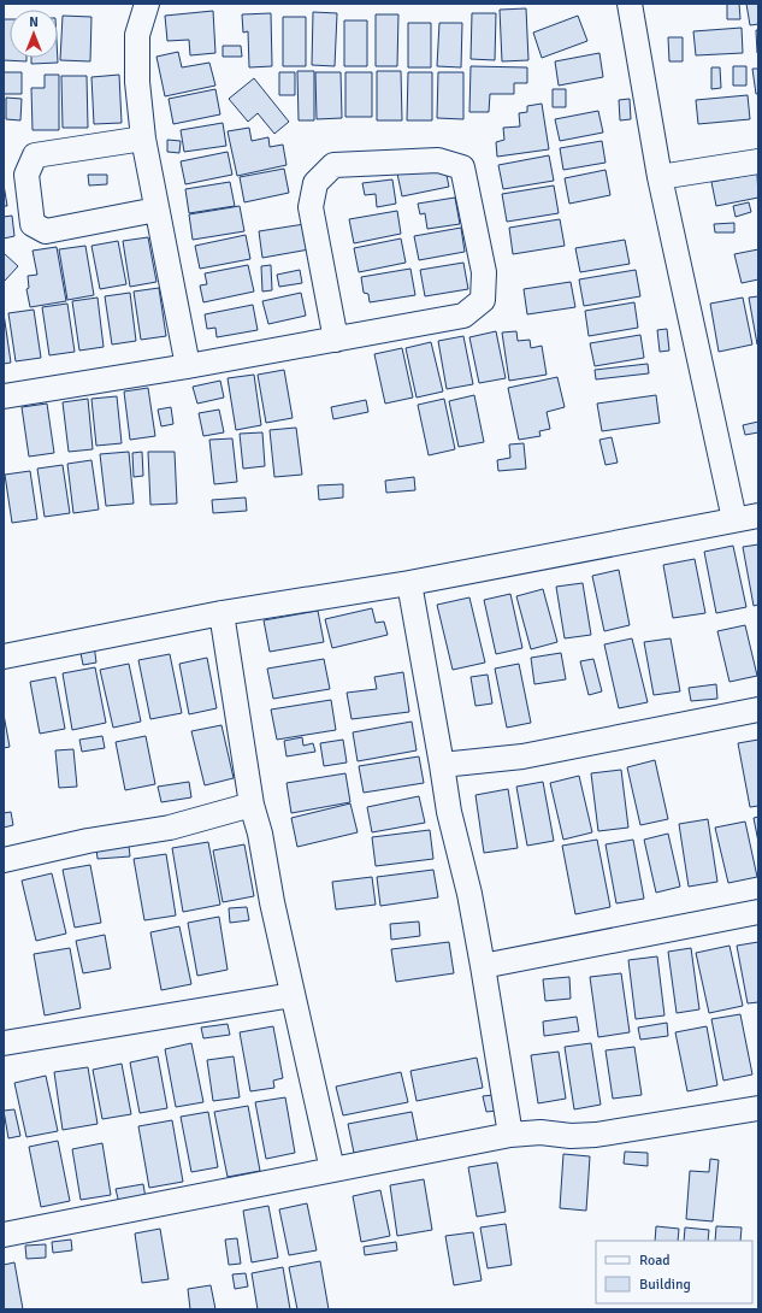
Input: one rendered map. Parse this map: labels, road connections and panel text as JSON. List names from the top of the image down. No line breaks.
{"legend":["Road","Building"],"north":"top"}
